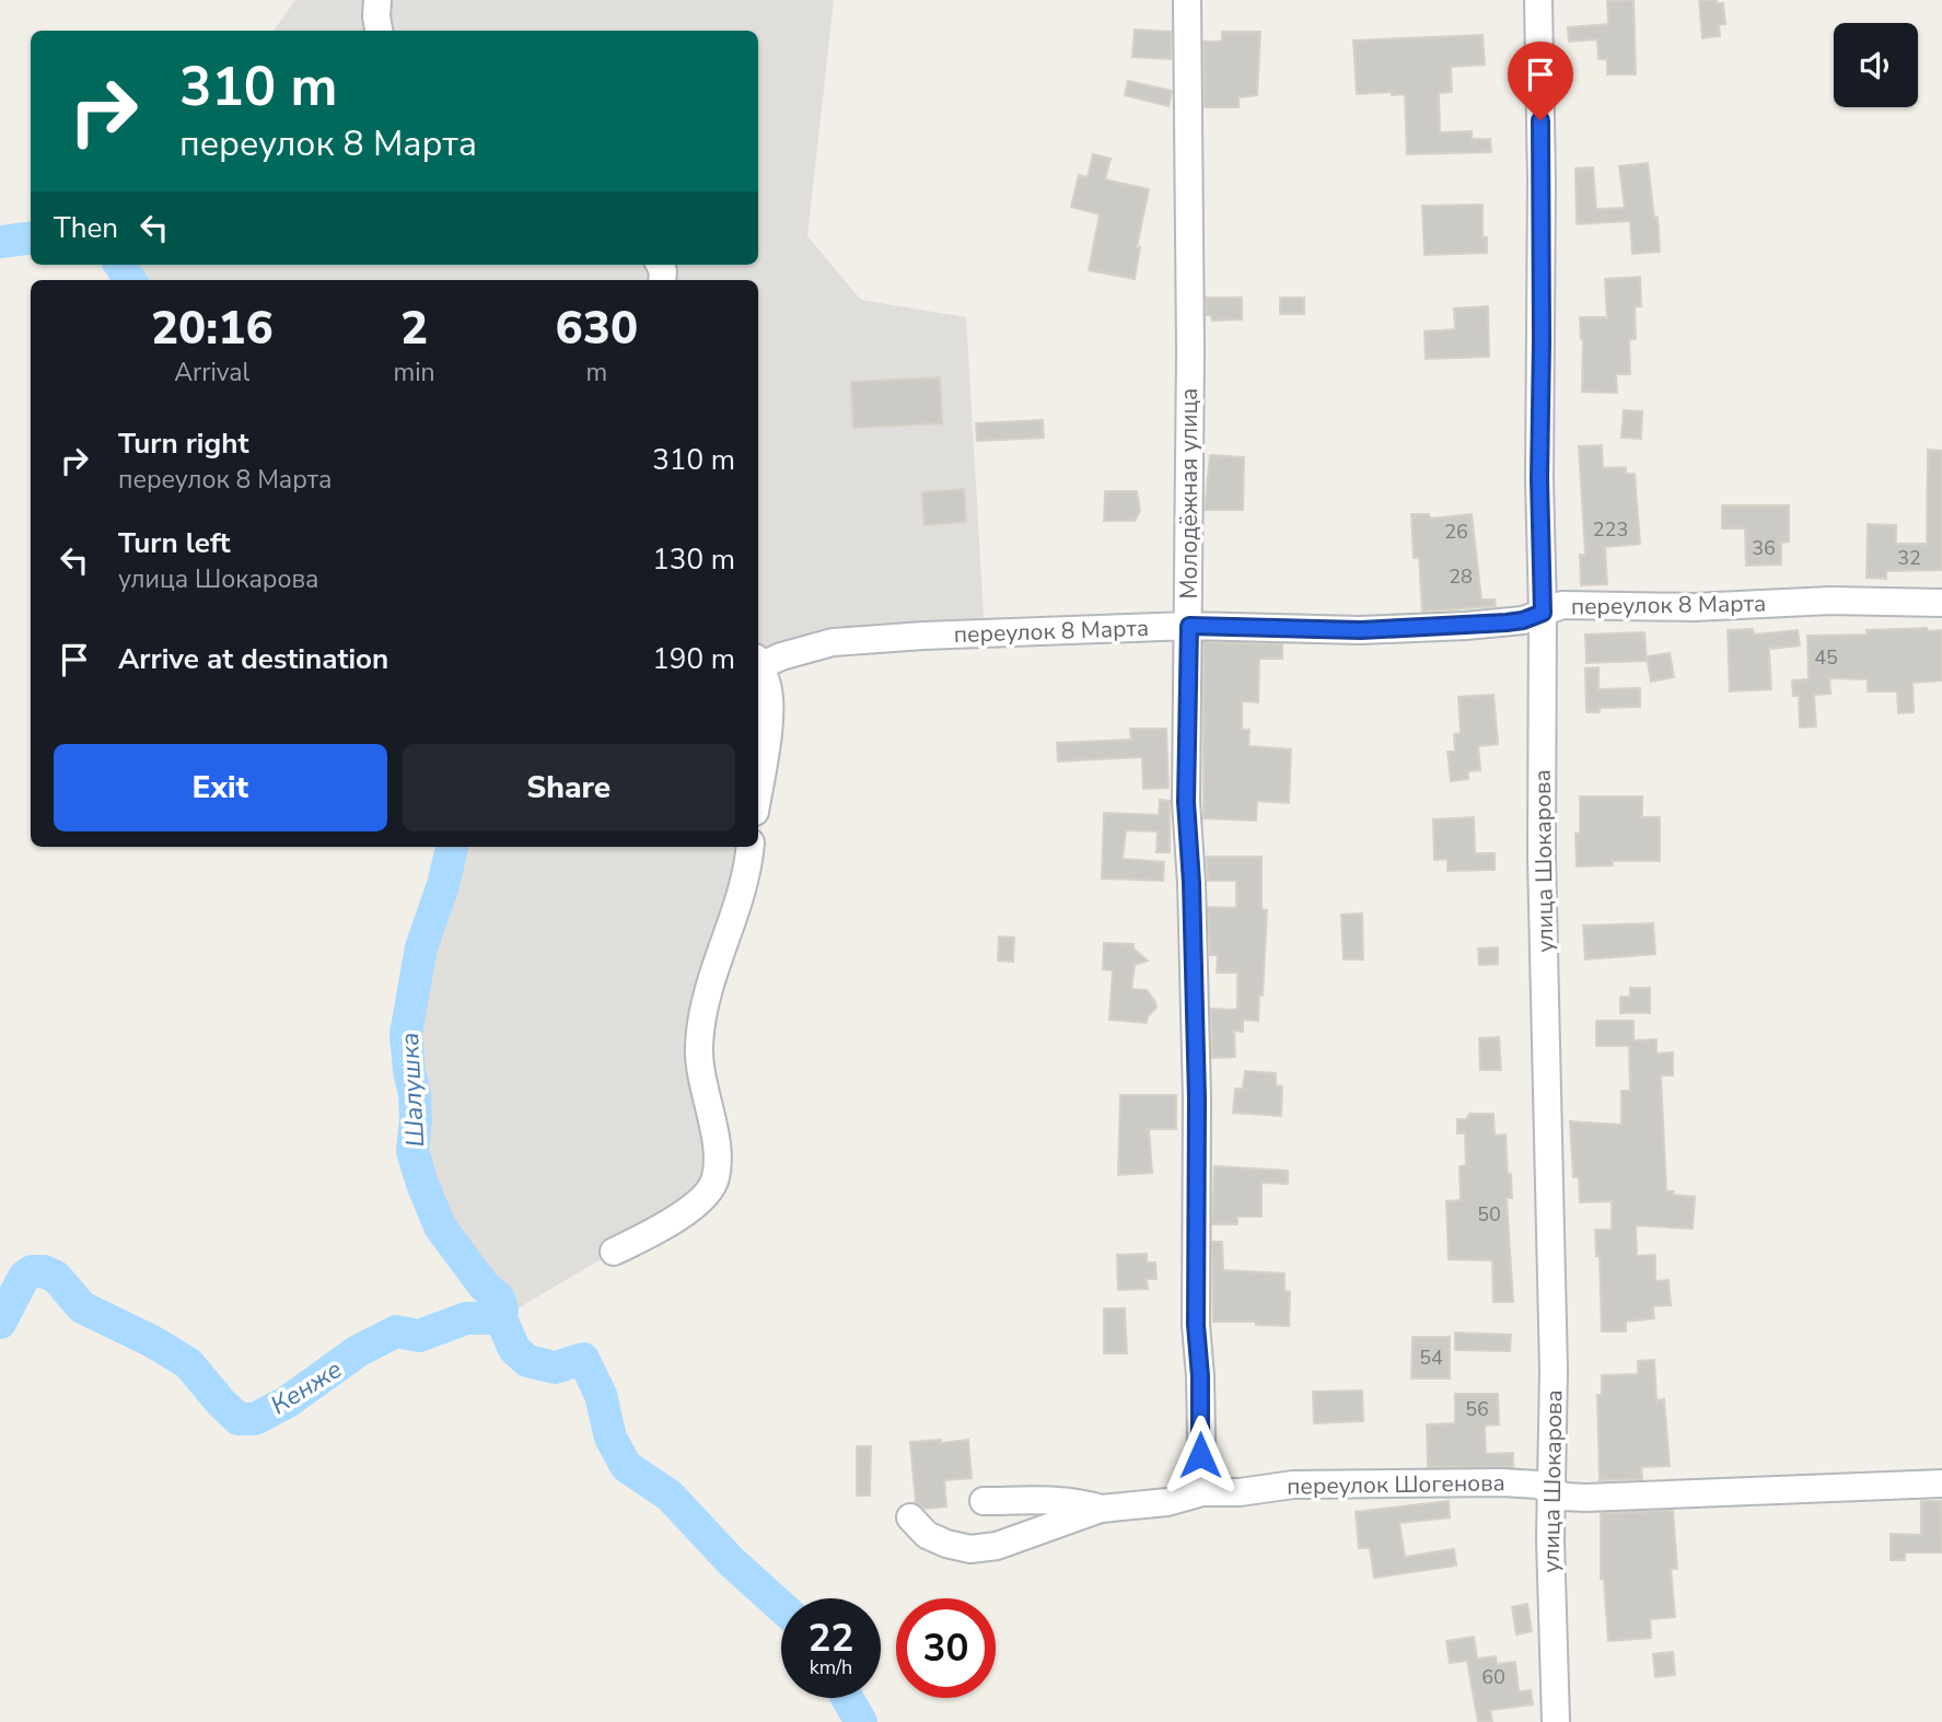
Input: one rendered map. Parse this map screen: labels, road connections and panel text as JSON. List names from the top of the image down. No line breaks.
{"streets":{"street":["Молодёжная улица","переулок 8 Марта","улица Шокарова","переулок Шогенова"]},"crossings":[["Молодёжная улица","переулок 8 Марта"],["Молодёжная улица","переулок Шогенова"],["переулок 8 Марта","улица Шокарова"],["улица Шокарова","переулок Шогенова"]],"water":["Шалушка","Кенже"],"house_numbers":["223","26","36","32","28","45","50","54","56","60"],"page":{"turn":["310 m","переулок 8 Марта"],"then":"Then","eta":["20:16","Arrival","2","min","630","m"],"list":[{"name":"Turn right","note":"переулок 8 Марта","value":"310 m"},{"name":"Turn left","note":"улица Шокарова","value":"130 m"},{"name":"Arrive at destination","value":"190 m"}],"buttons":["Exit","Share"],"speed":"22 km/h","limit":"30"}}
